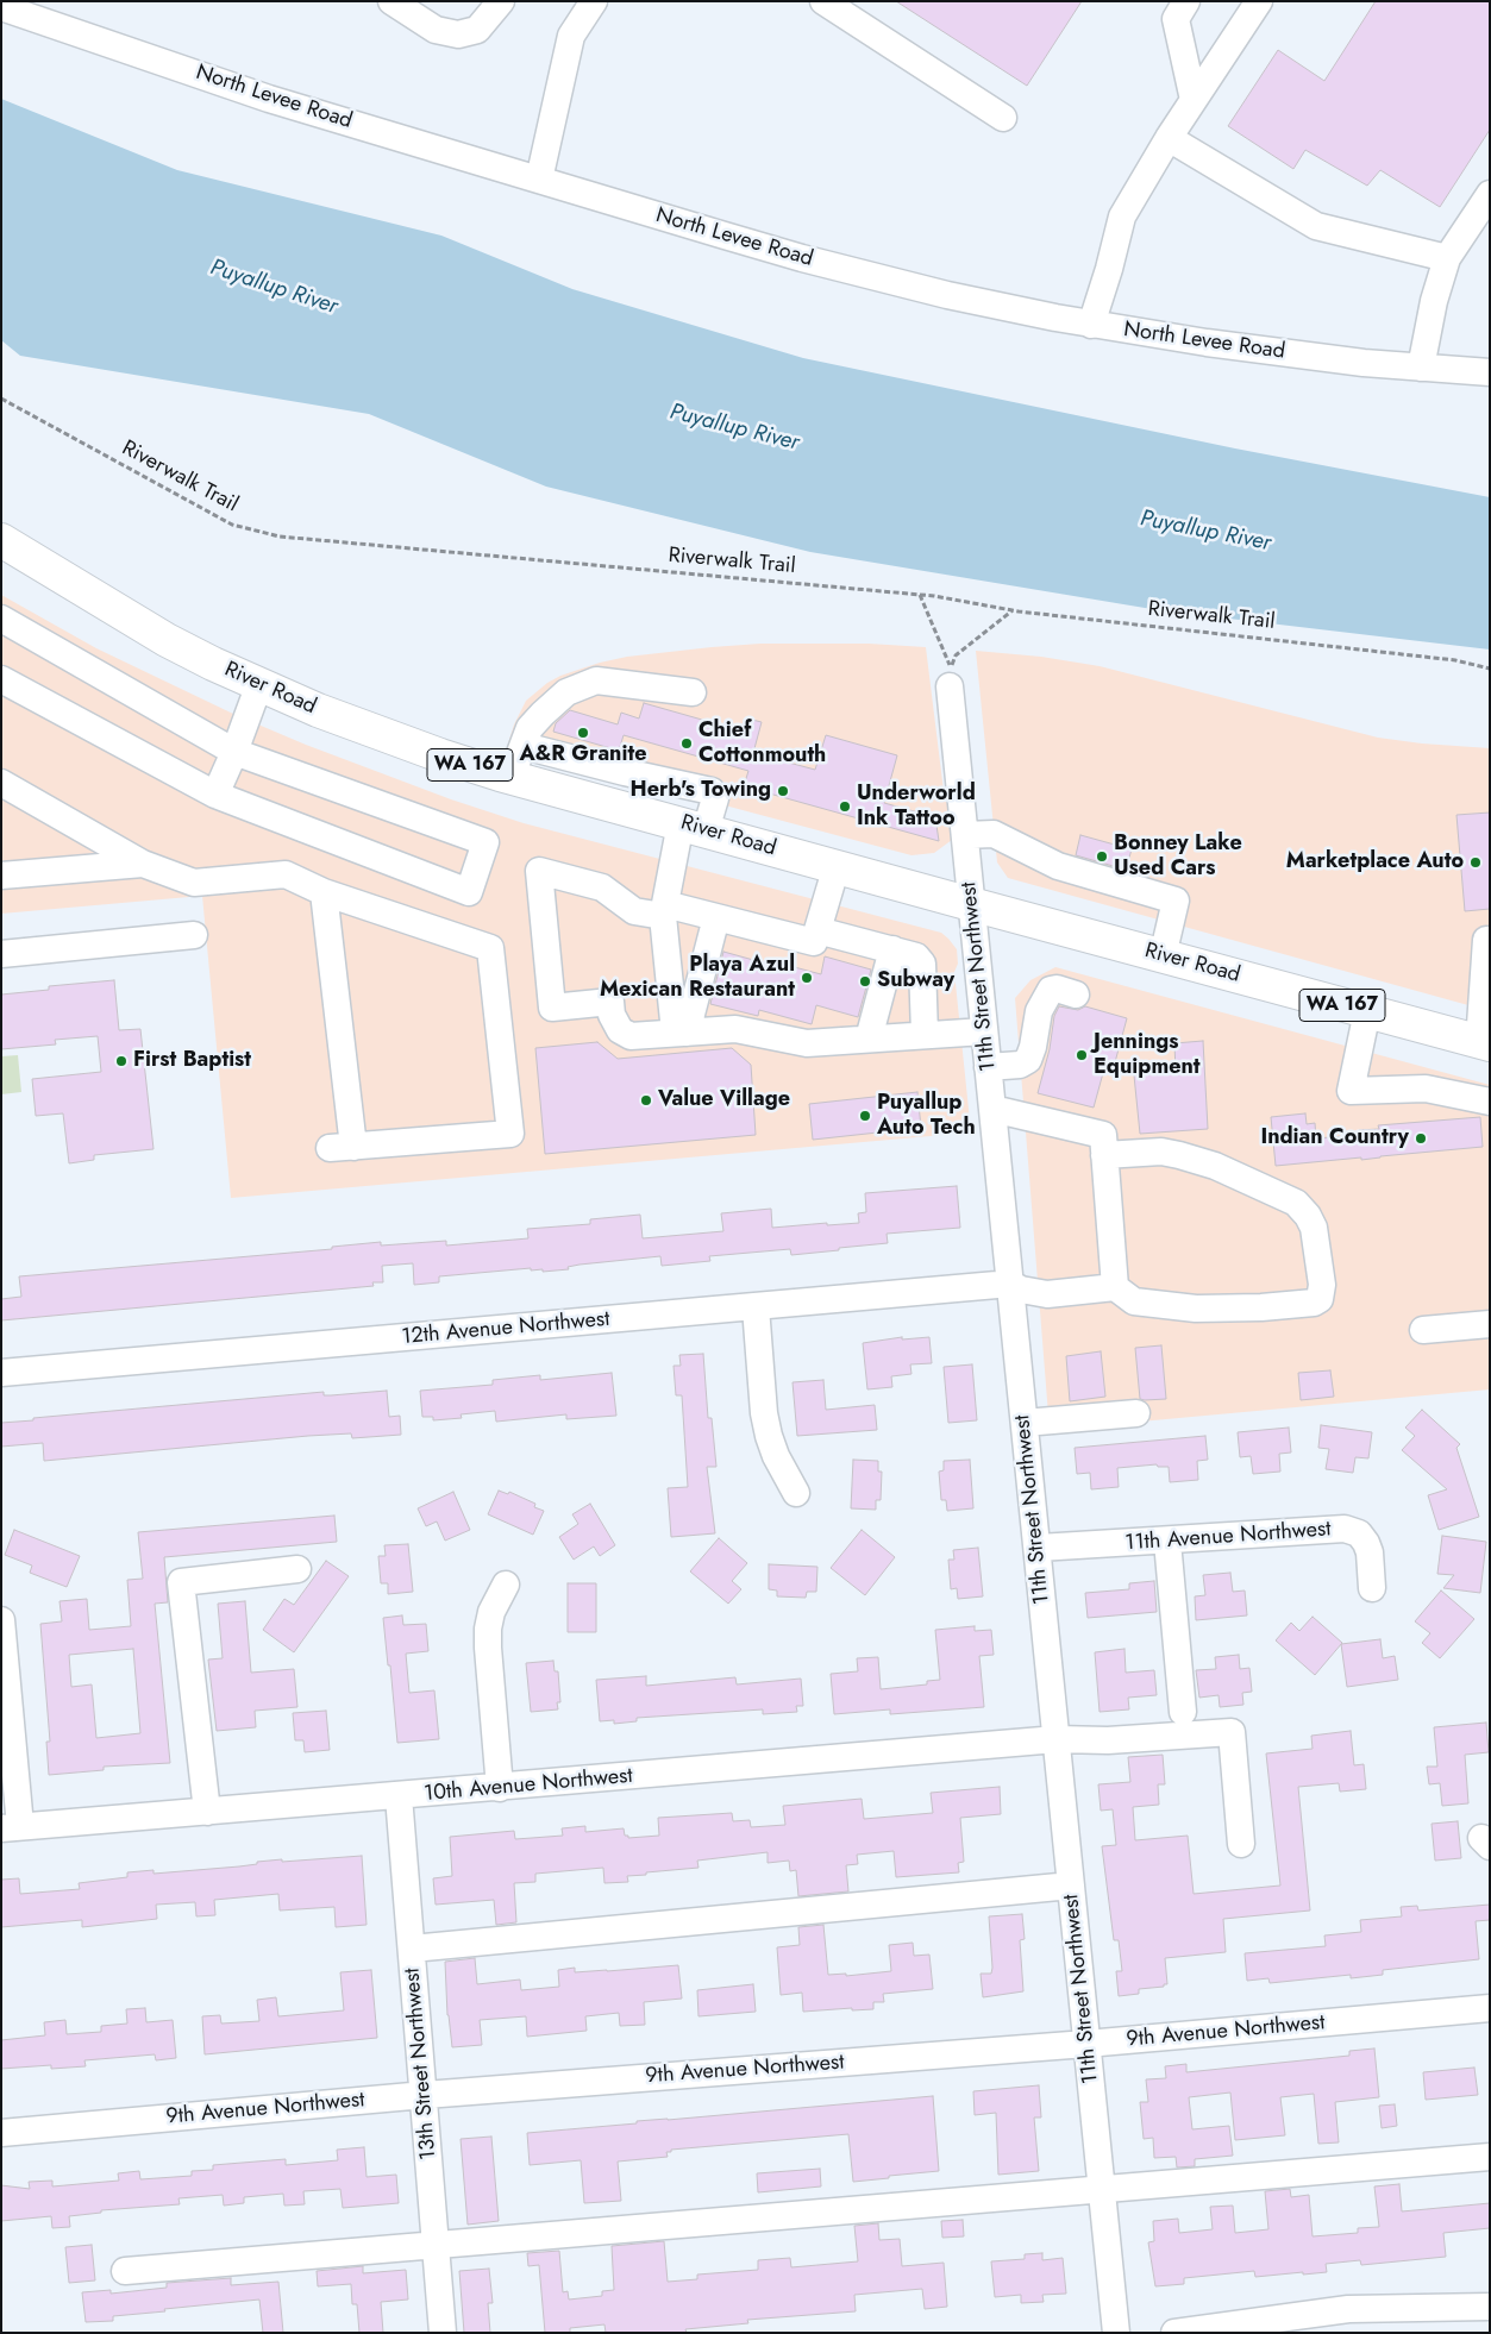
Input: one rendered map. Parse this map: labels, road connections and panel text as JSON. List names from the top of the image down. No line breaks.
{"streets":{"main road":["River Road","WA 167"],"street":["North Levee Road","11th Street Northwest","12th Avenue Northwest","11th Avenue Northwest","10th Avenue Northwest","9th Avenue Northwest","13th Street Northwest"],"path":["Riverwalk Trail"]},"crossings":[["River Road","11th Street Northwest"],["11th Street Northwest","12th Avenue Northwest"],["11th Street Northwest","11th Avenue Northwest"],["11th Street Northwest","10th Avenue Northwest"],["11th Street Northwest","9th Avenue Northwest"],["10th Avenue Northwest","13th Street Northwest"],["9th Avenue Northwest","13th Street Northwest"]],"water":["Puyallup River"],"places":["A&R Granite","Chief Cottonmouth","Herb's Towing","Underworld Ink Tattoo","Bonney Lake Used Cars","Marketplace Auto","Playa Azul Mexican Restaurant","Subway","Jennings Equipment","First Baptist","Value Village","Puyallup Auto Tech","Indian Country"]}
